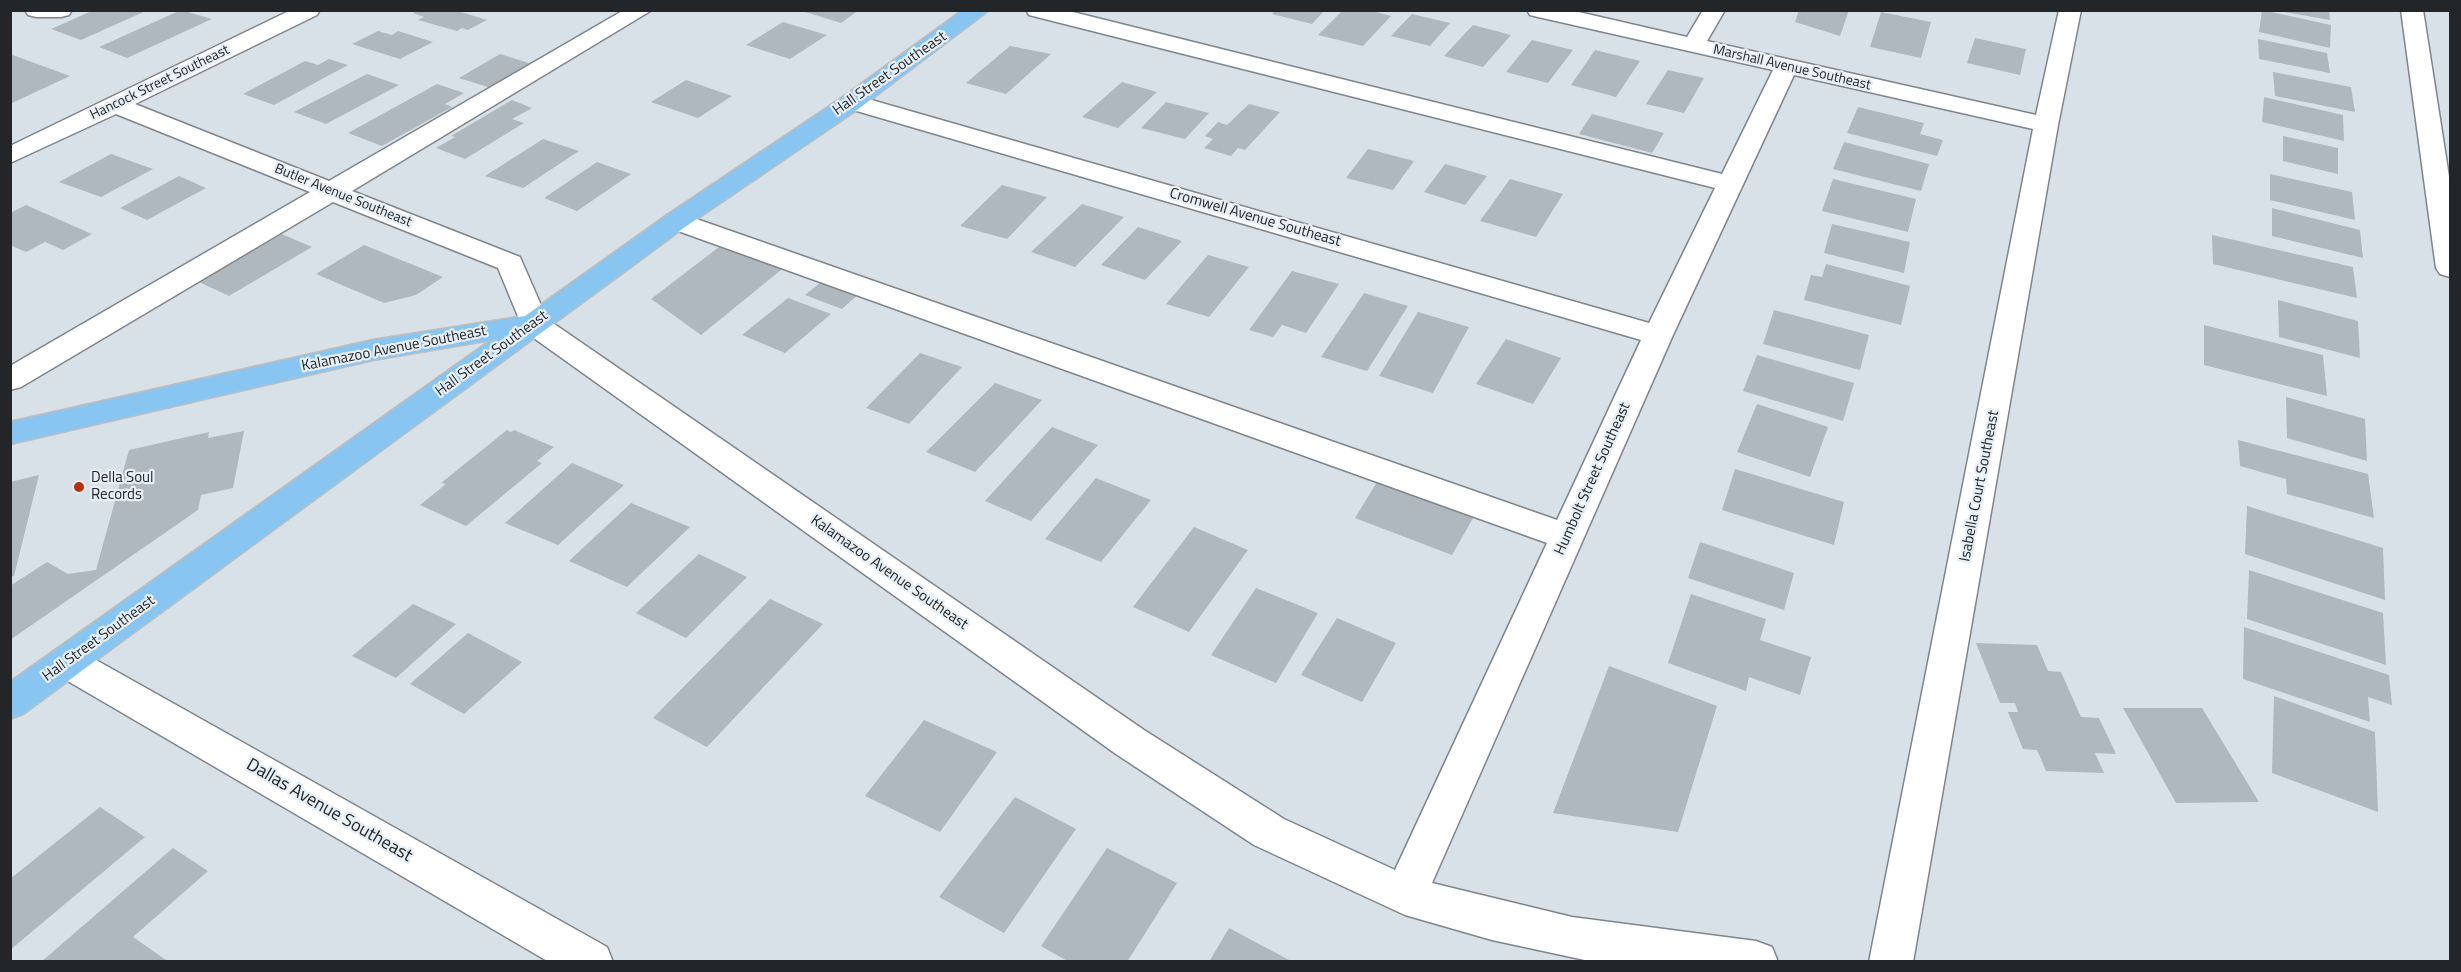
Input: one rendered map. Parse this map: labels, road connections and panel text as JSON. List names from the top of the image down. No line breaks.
{"streets":{"main road":["Hall Street Southeast","Kalamazoo Avenue Southeast"],"street":["Marshall Avenue Southeast","Hancock Street Southeast","Butler Avenue Southeast","Cromwell Avenue Southeast","Humbolt Street Southeast","Isabella Court Southeast","Dallas Avenue Southeast"]},"crossings":[["Marshall Avenue Southeast","Humbolt Street Southeast"],["Marshall Avenue Southeast","Isabella Court Southeast"],["Hall Street Southeast","Butler Avenue Southeast"],["Hall Street Southeast","Cromwell Avenue Southeast"],["Hall Street Southeast","Kalamazoo Avenue Southeast"],["Hall Street Southeast","Dallas Avenue Southeast"],["Hancock Street Southeast","Butler Avenue Southeast"],["Butler Avenue Southeast","Kalamazoo Avenue Southeast"],["Cromwell Avenue Southeast","Humbolt Street Southeast"],["Kalamazoo Avenue Southeast","Humbolt Street Southeast"]],"places":["Della Soul Records"]}
